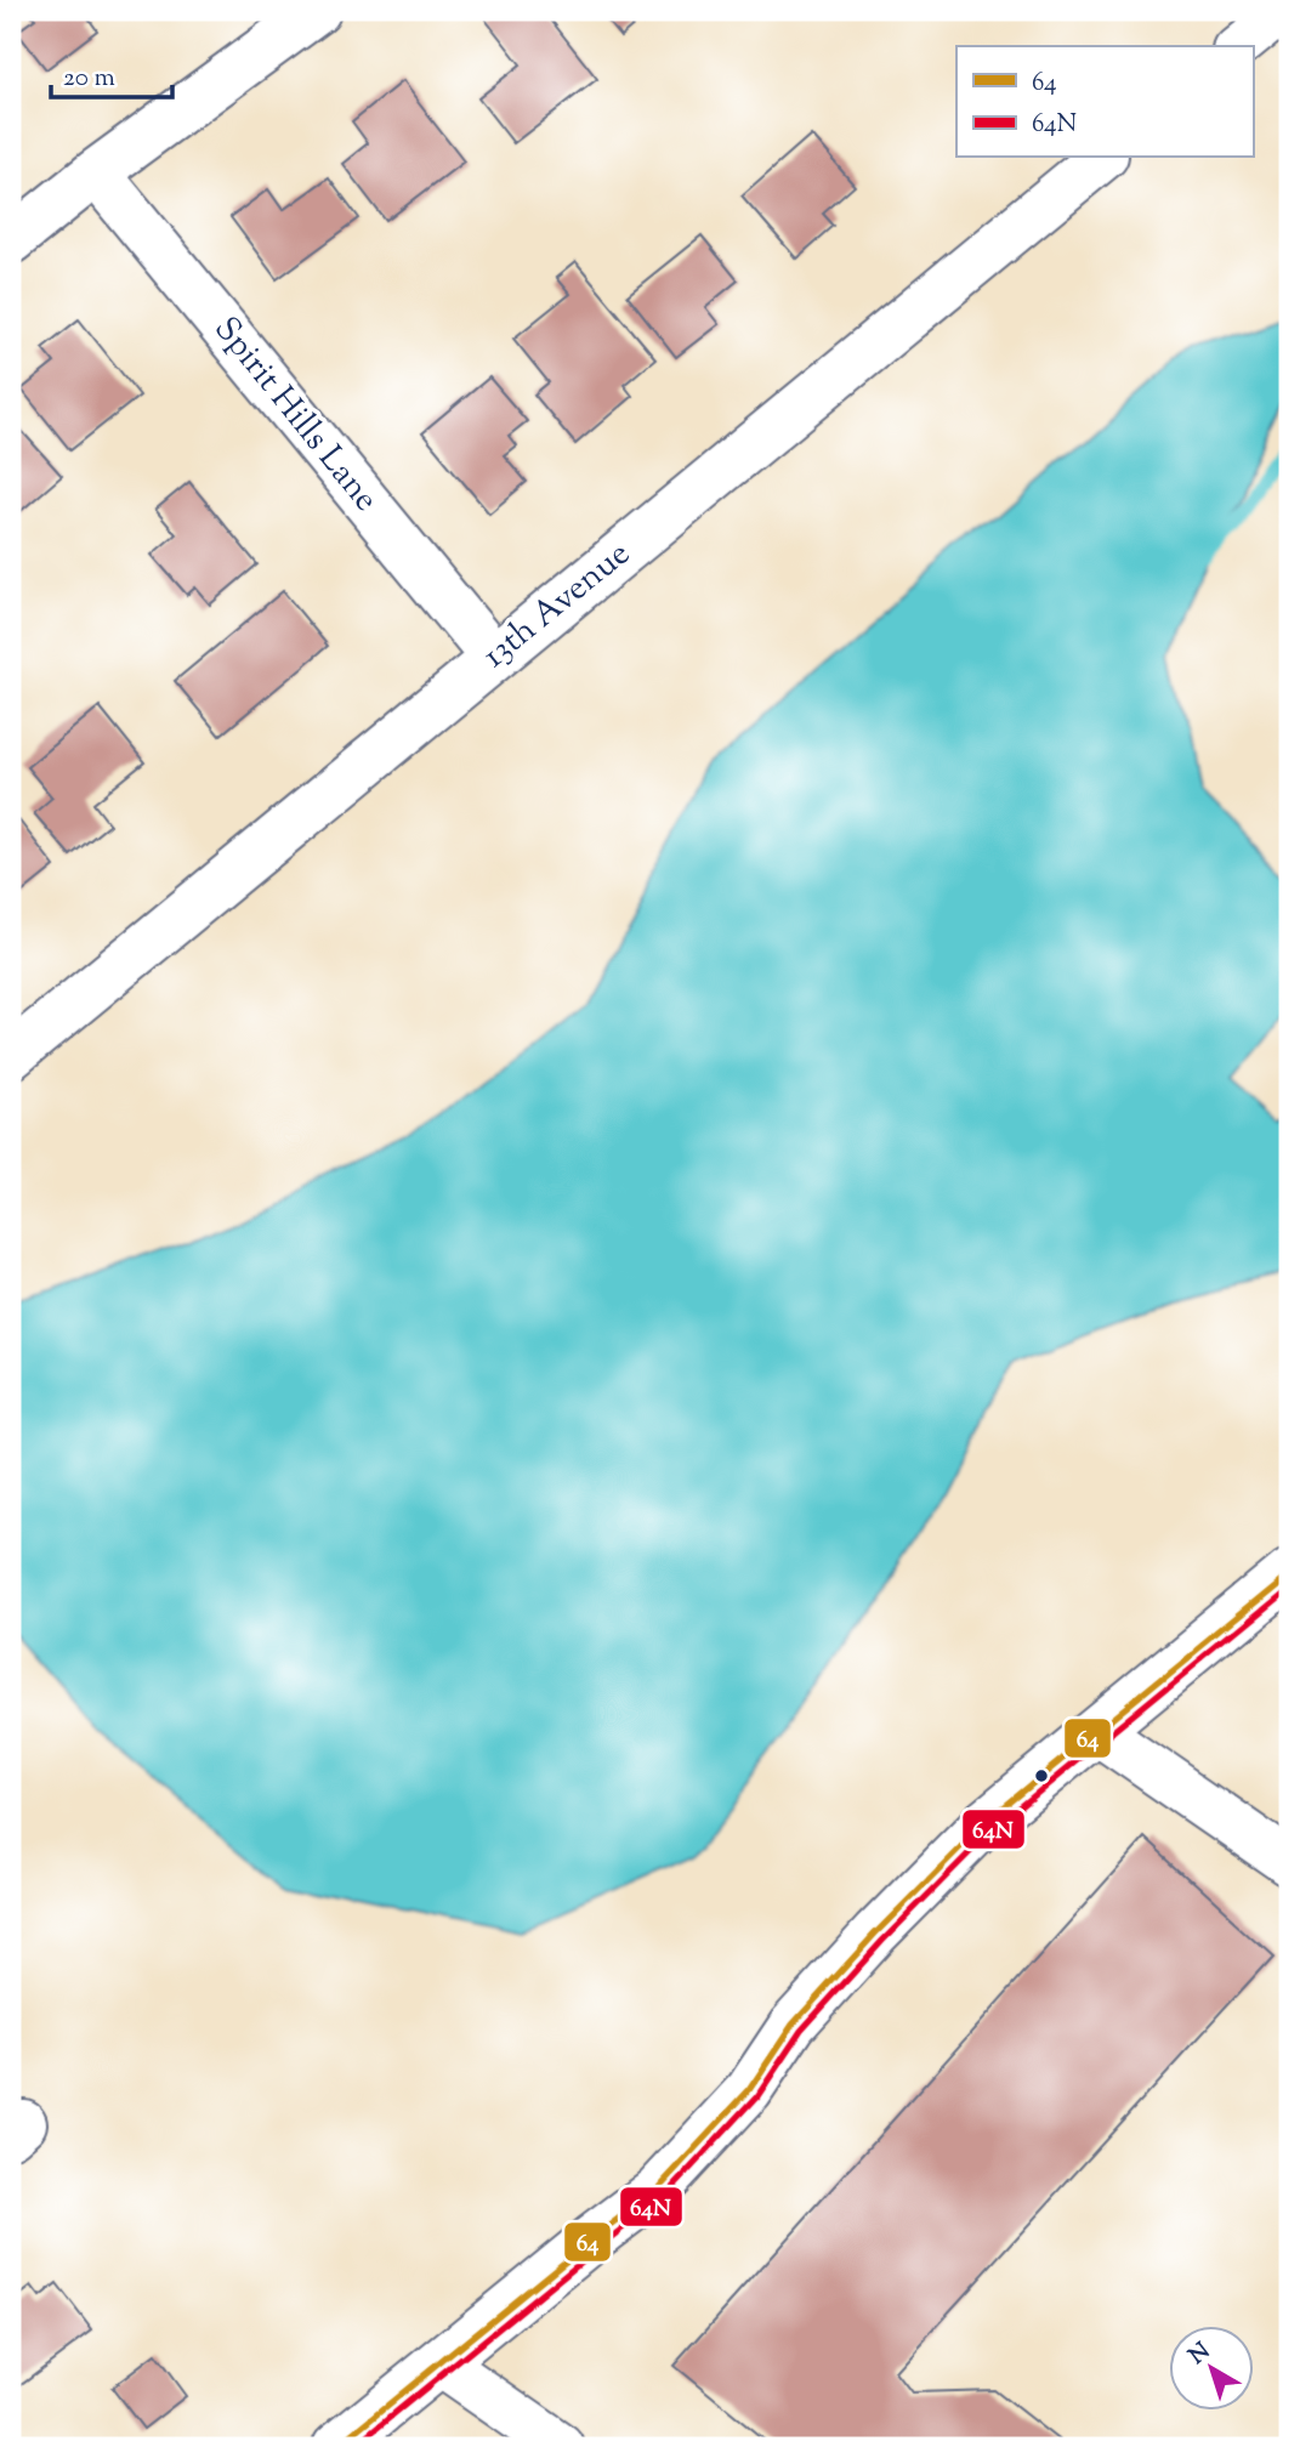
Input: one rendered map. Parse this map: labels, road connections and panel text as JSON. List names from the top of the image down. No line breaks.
{"streets":{"street":["Spirit Hills Lane","13th Avenue"]},"crossings":[["Spirit Hills Lane","13th Avenue"]],"lines":["transit line 64","transit line 64N"],"legend":["64","64N"],"scale_bar":"20 m","north":"top left"}
